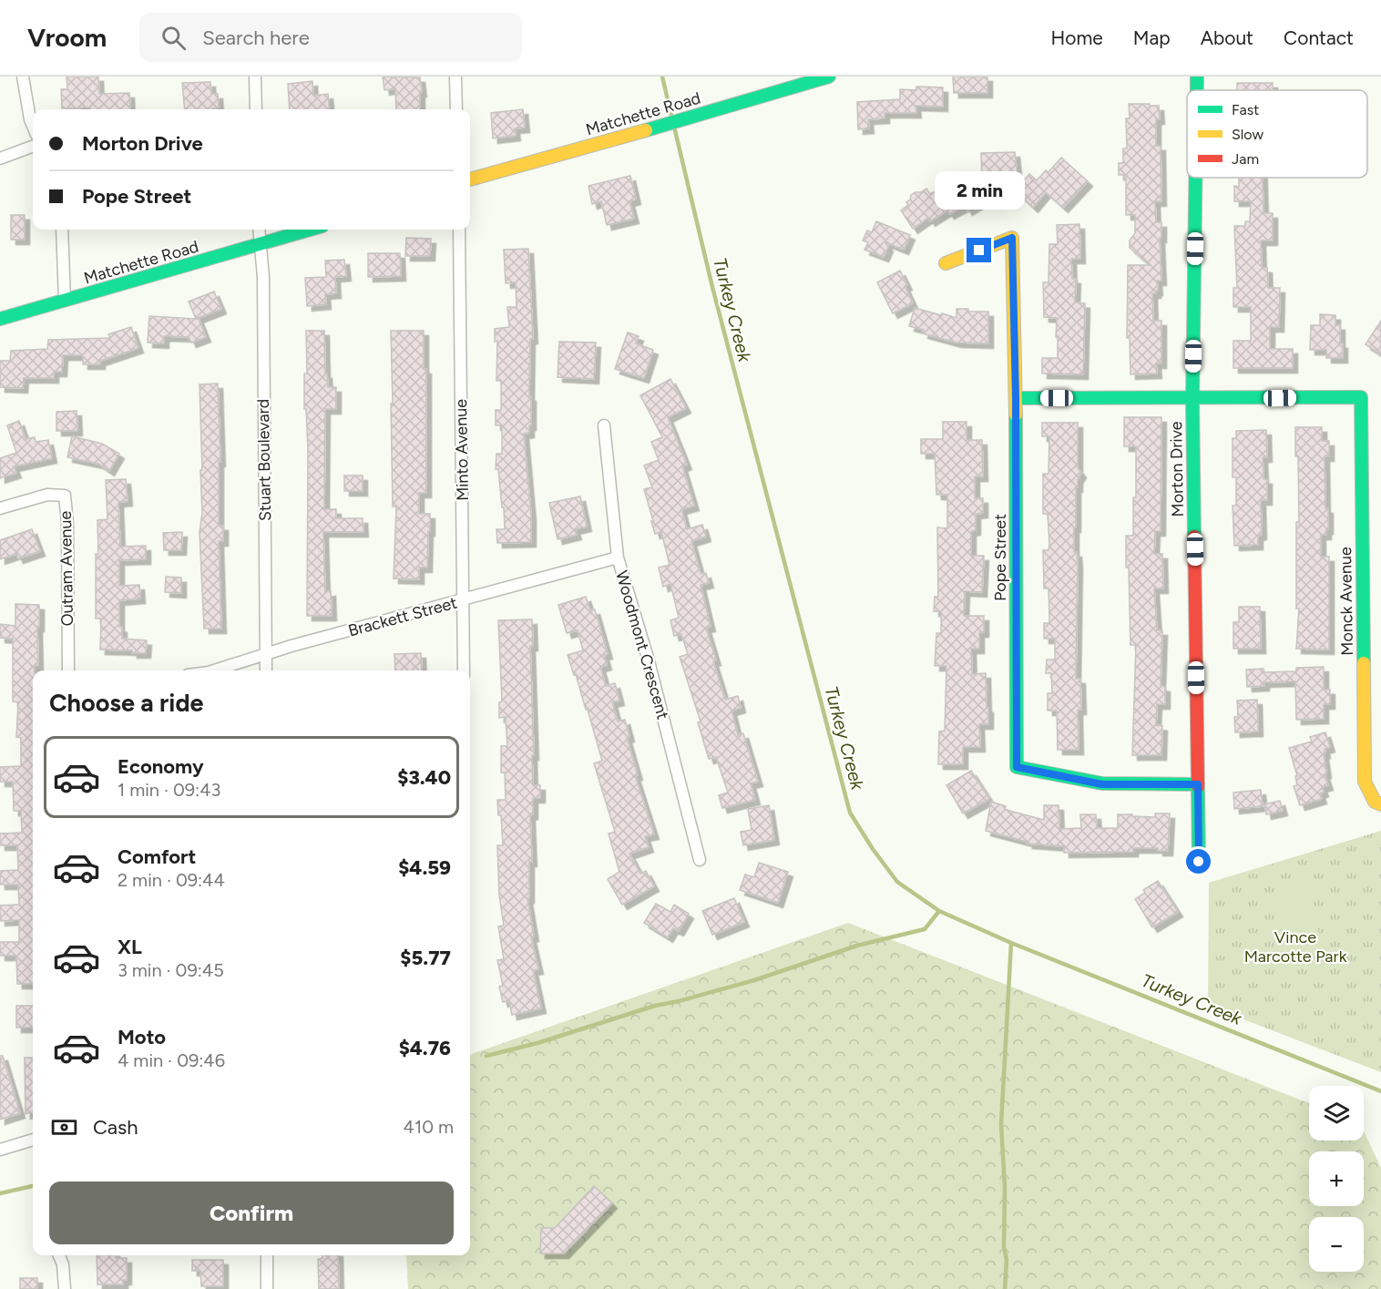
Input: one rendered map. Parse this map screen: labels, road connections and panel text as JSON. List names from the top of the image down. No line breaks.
{"streets":{"street":["Matchette Road","Minto Avenue","Stuart Boulevard","Morton Drive","Pope Street","Outram Avenue","Monck Avenue","Brackett Street","Woodmont Crescent"]},"crossings":[["Matchette Road","Stuart Boulevard"],["Minto Avenue","Brackett Street"],["Stuart Boulevard","Brackett Street"],["Morton Drive","Pope Street"],["Morton Drive","Monck Avenue"],["Brackett Street","Woodmont Crescent"]],"water":["Turkey Creek"],"parks":["Vince Marcotte Park"],"legend":["Fast","Slow","Jam"],"page":{"header":"Vroom","search":"Search here","nav":["Home","Map","About","Contact"],"banner":["Morton Drive","Pope Street"],"bubble":"2 min","heading":"Choose a ride","list":[{"name":"Economy","note":"1 min · 09:43","value":"$3.40"},{"name":"Comfort","note":"2 min · 09:44","value":"$4.59"},{"name":"XL","note":"3 min · 09:45","value":"$5.77"},{"name":"Moto","note":"4 min · 09:46","value":"$4.76"}],"map_buttons":["+","−"],"pay":["Cash","410 m"],"buttons":"Confirm"}}
